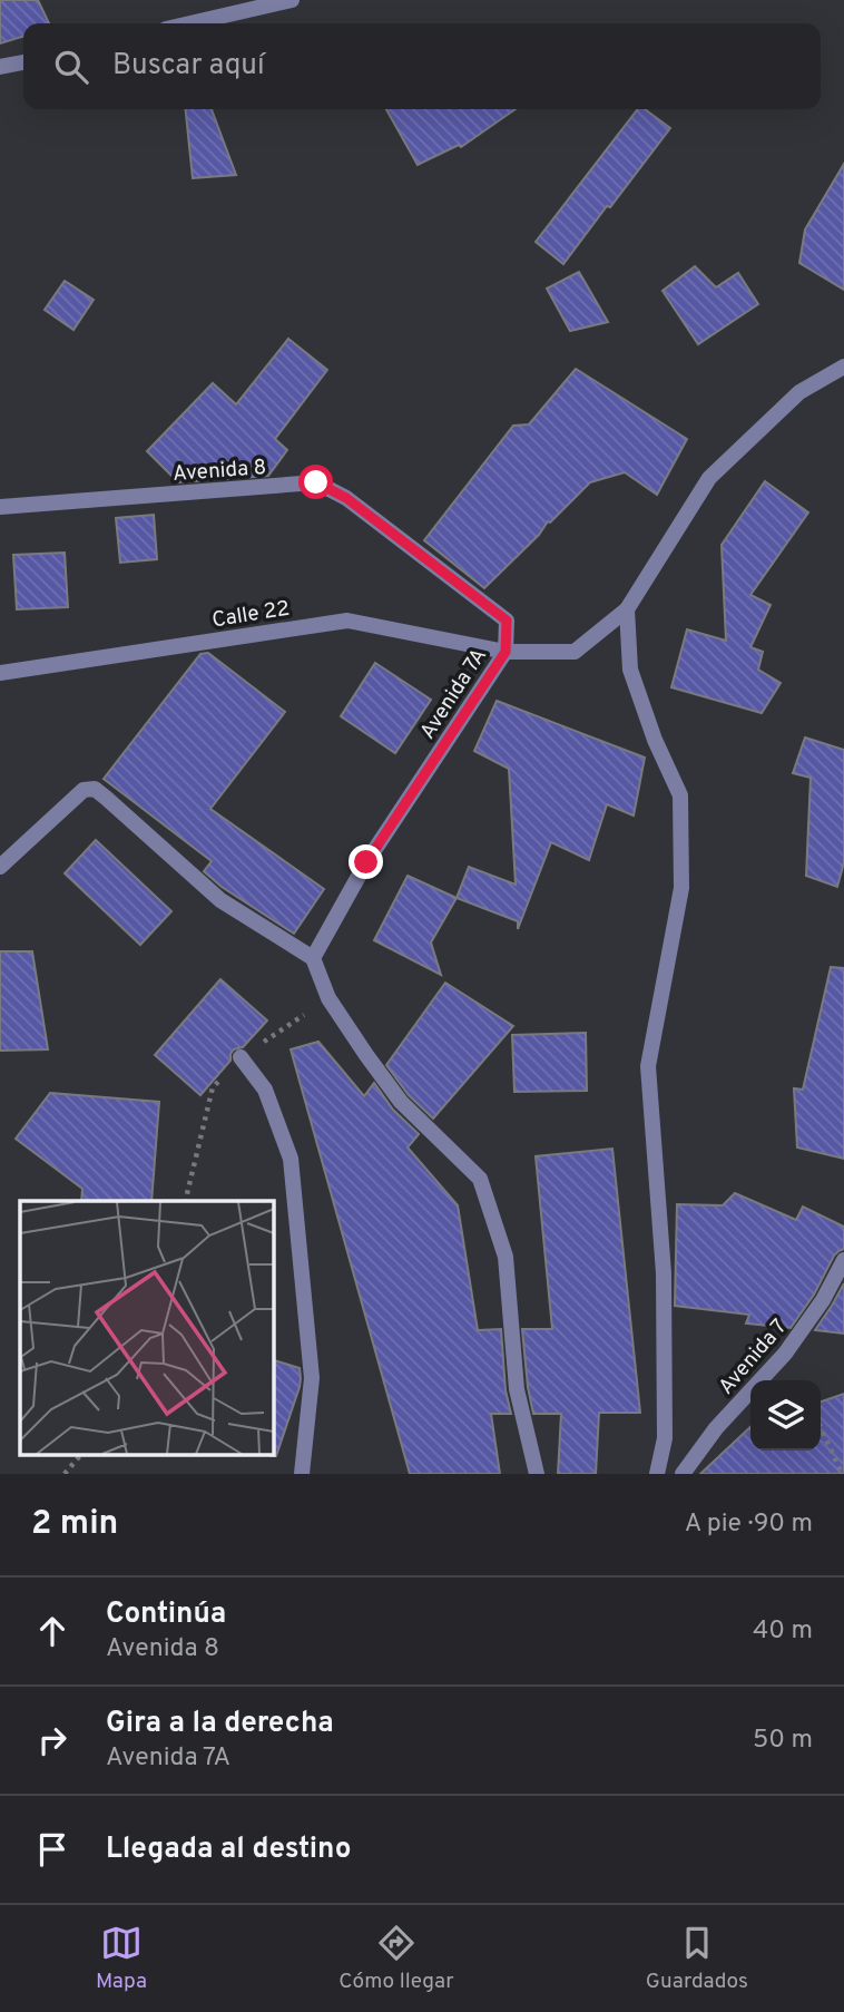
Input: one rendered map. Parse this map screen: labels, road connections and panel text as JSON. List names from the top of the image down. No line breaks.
{"streets":{"street":["Avenida 8","Calle 22","Avenida 7A","Avenida 7"]},"crossings":[["Avenida 8","Calle 22"],["Avenida 8","Avenida 7A"],["Calle 22","Avenida 7A"]],"page":{"search":"Buscar aquí","heading":["2 min","A pie · 90 m"],"list":[["Continúa","Avenida 8","40 m"],["Gira a la derecha","Avenida 7A","50 m"],"Llegada al destino"],"nav":["Mapa","Cómo llegar","Guardados"]}}
